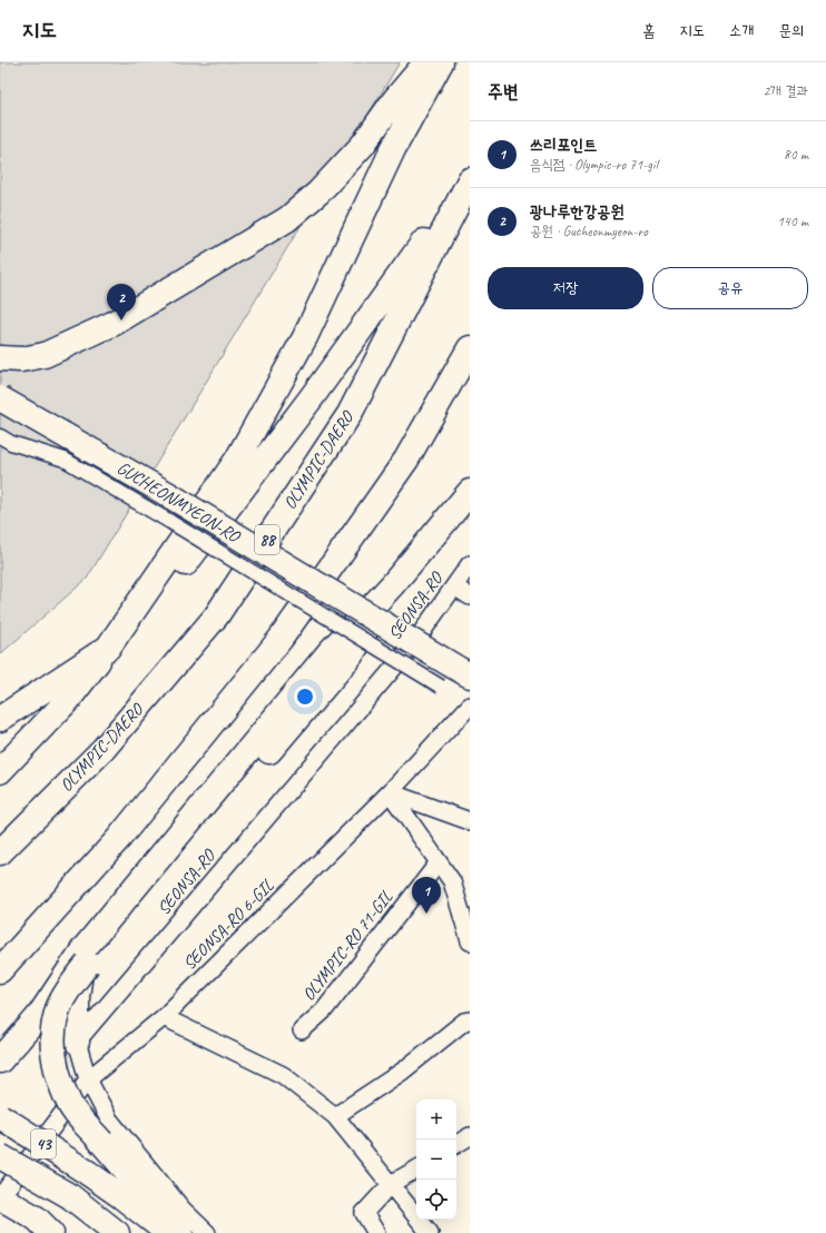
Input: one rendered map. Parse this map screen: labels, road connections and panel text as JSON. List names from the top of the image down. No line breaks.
{"streets":{"main road":["OLYMPIC-DAERO","GUCHEONMYEON-RO","88","43"],"street":["SEONSA-RO","SEONSA-RO 6-GIL","OLYMPIC-RO 71-GIL"]},"page":{"header":"지도","nav":["홈","지도","소개","문의"],"heading":["주변","2개 결과"],"list":[{"mark":"1","name":"쓰리포인트","note":"음식점 · Olympic-ro 71-gil","value":"80 m"},{"mark":"2","name":"광나루한강공원","note":"공원 · Gucheonmyeon-ro","value":"140 m"}],"buttons":["저장","공유"],"pins":["2","1"],"map_buttons":["+","−"]}}
